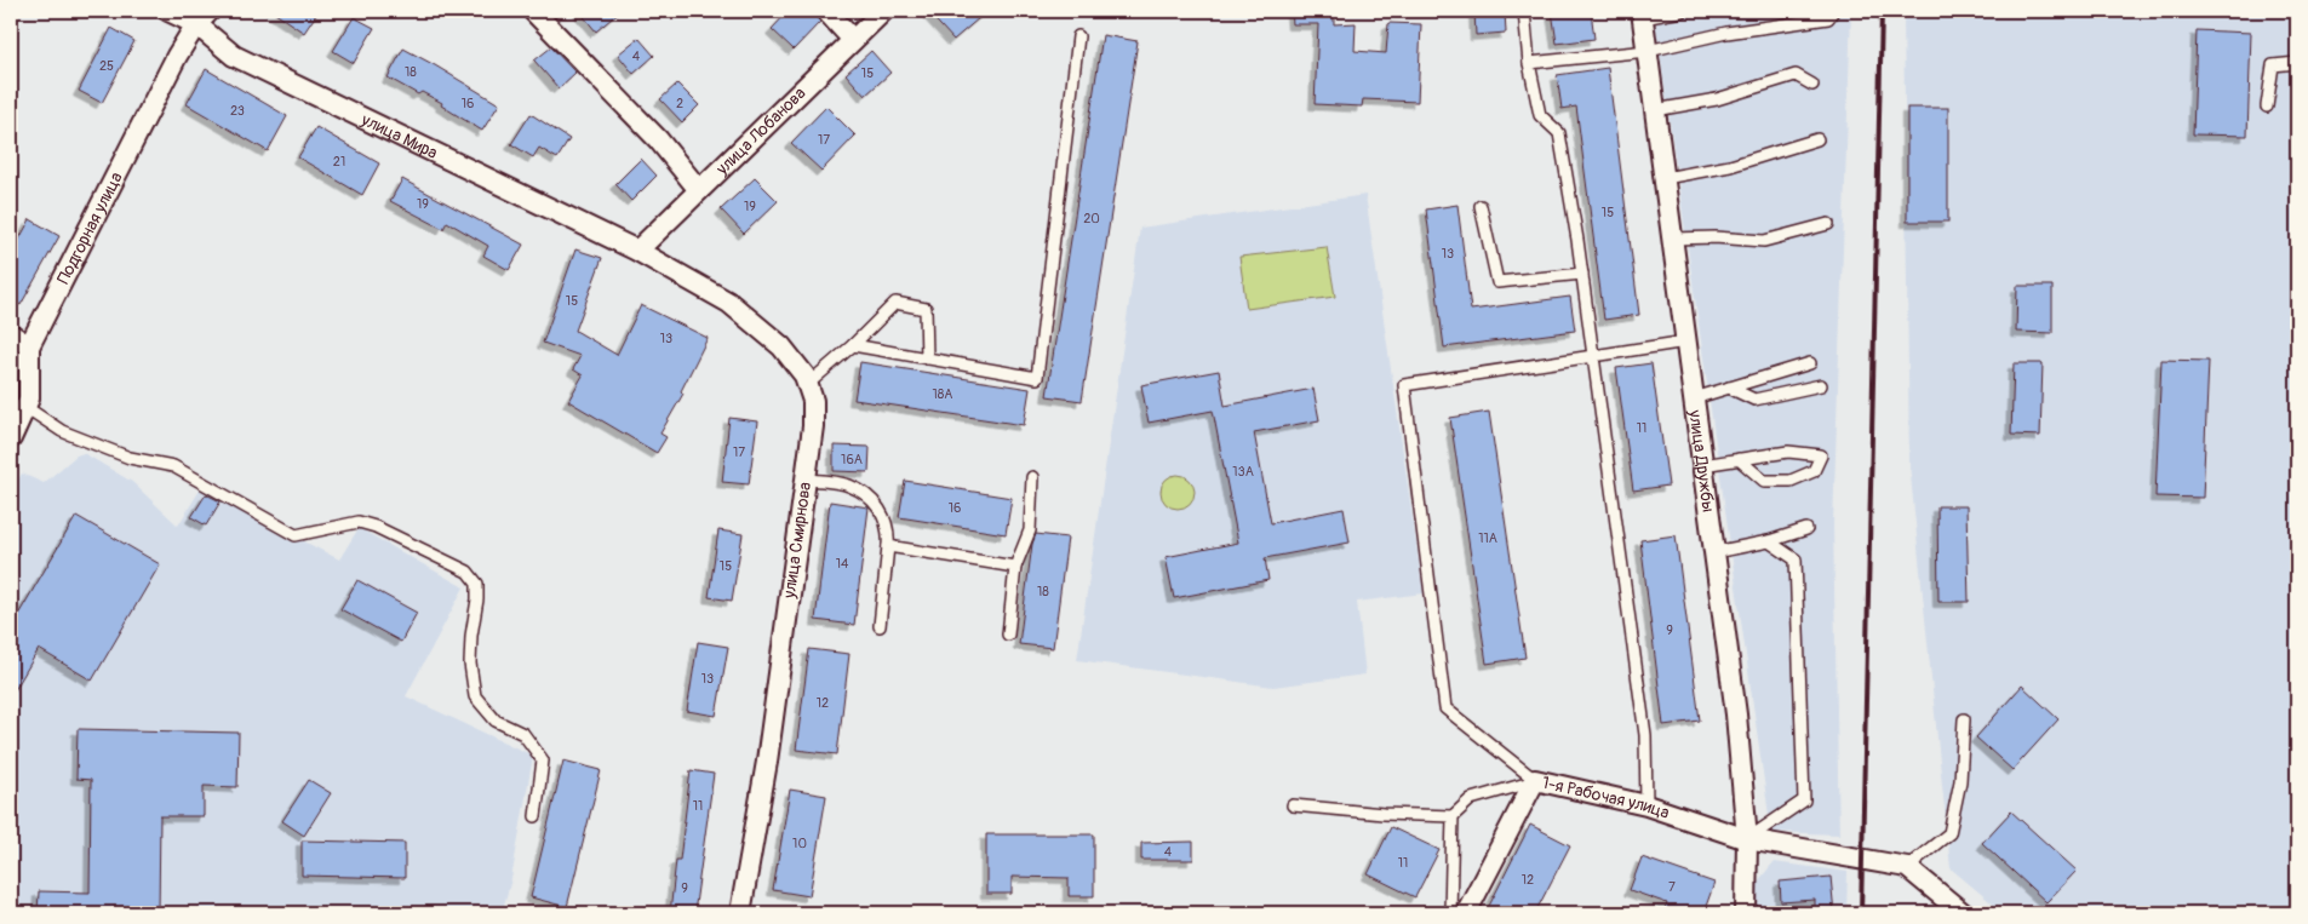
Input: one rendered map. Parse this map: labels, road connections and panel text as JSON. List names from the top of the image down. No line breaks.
{"streets":{"street":["улица Лобанова","улица Мира","Подгорная улица","улица Дружбы","улица Смирнова","1-я Рабочая улица"]},"crossings":[["улица Лобанова","улица Мира"],["улица Лобанова","улица Смирнова"],["улица Мира","Подгорная улица"],["улица Мира","улица Смирнова"],["улица Дружбы","1-я Рабочая улица"]],"house_numbers":["4","25","18","15","16","2","23","17","21","19","19","15","20","13","15","13","18А","11","17","16А","13А","16","11А","14","15","18","9","13","12","11","10","4","11","12","7","9"]}
